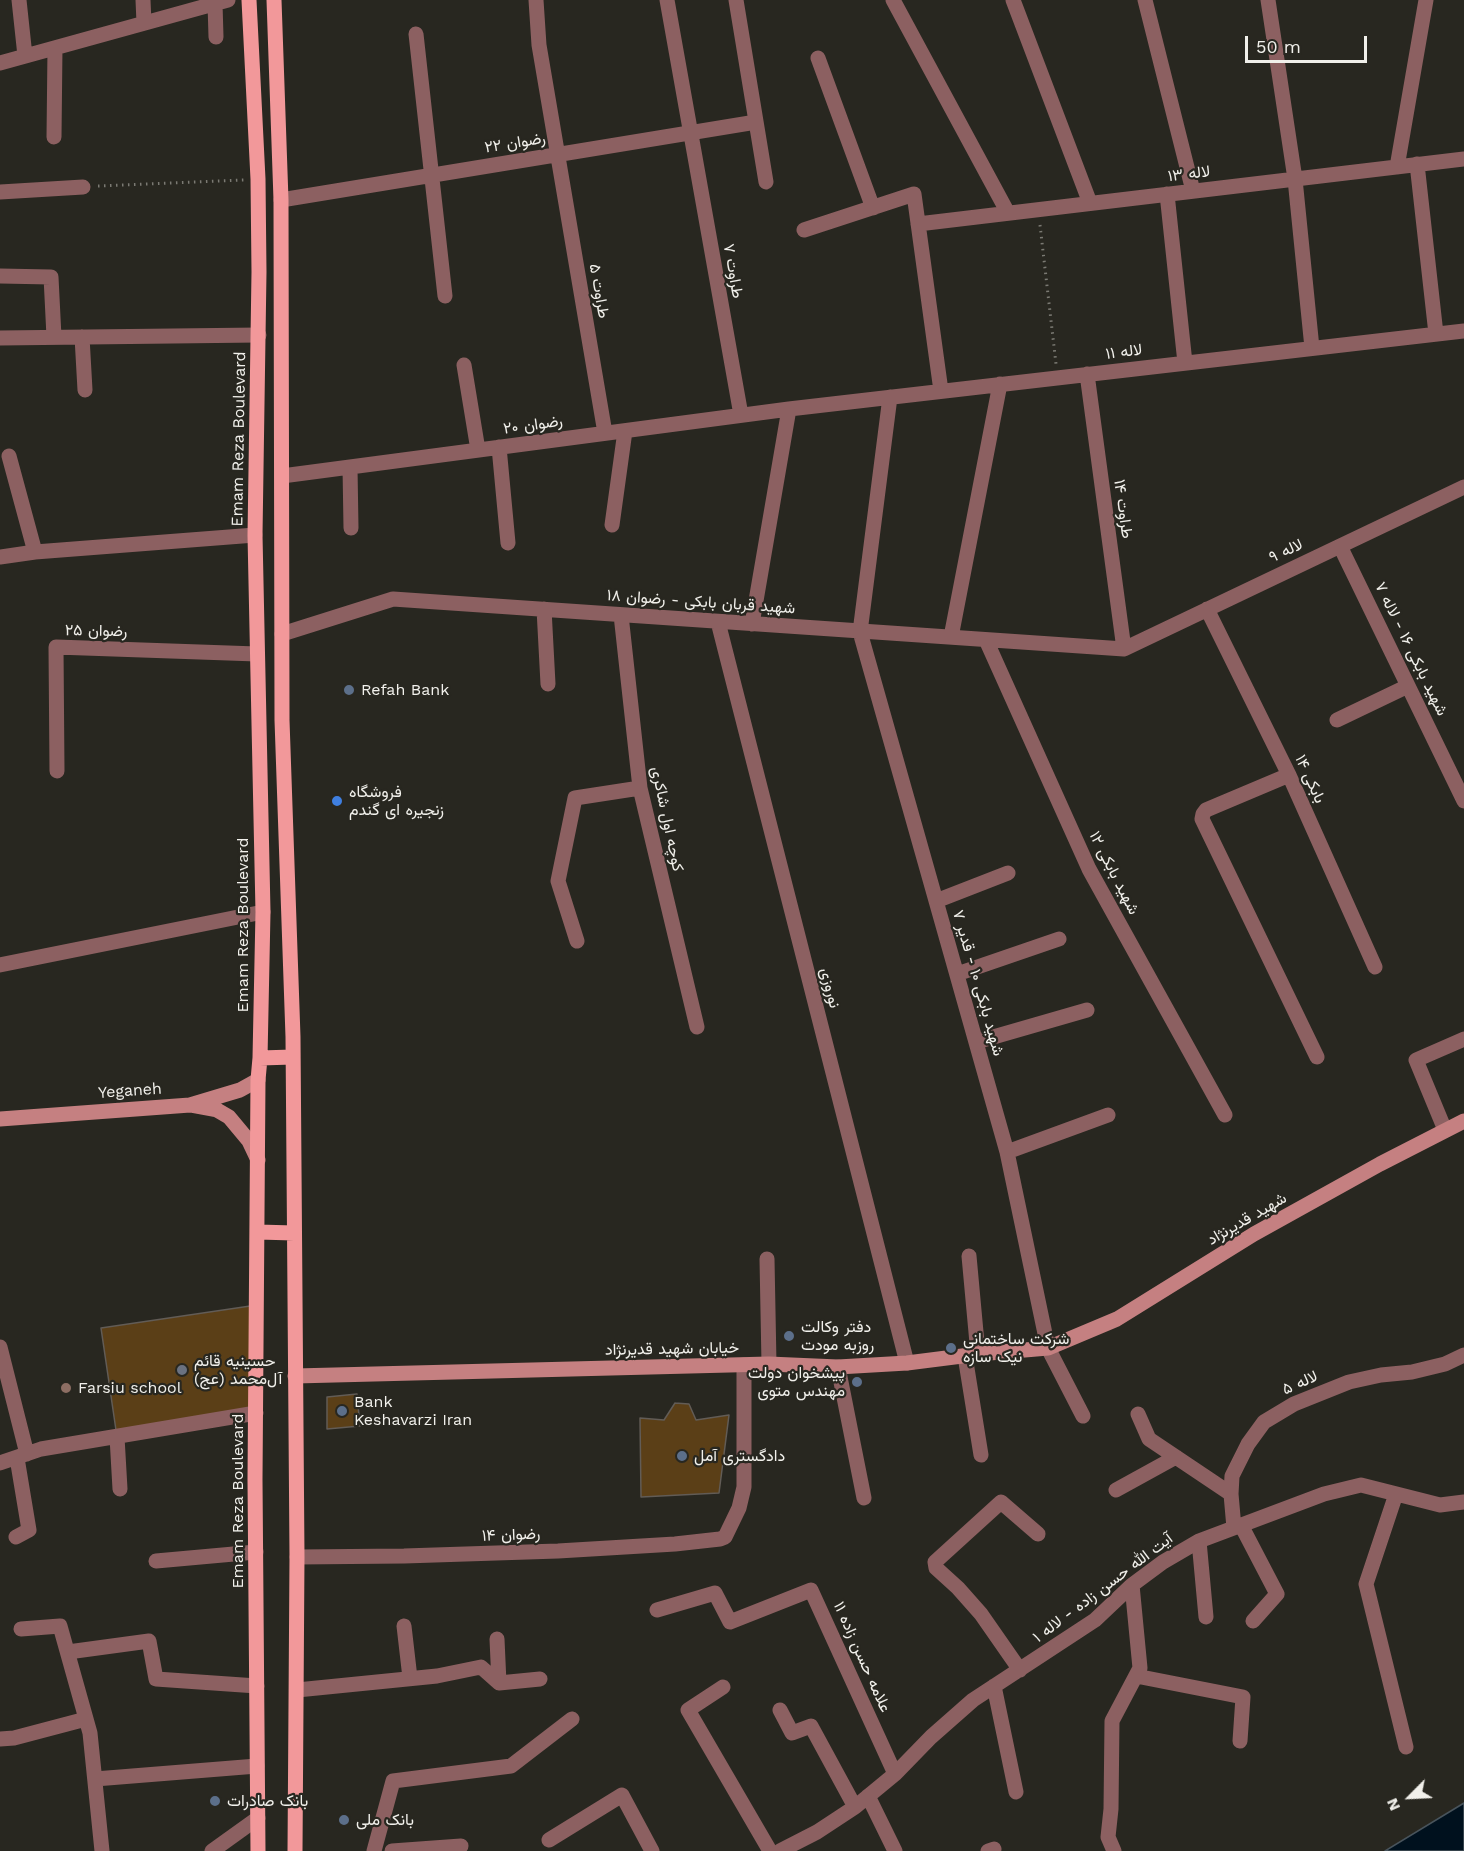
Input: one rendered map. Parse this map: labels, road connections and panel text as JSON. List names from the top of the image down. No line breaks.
{"streets":{"main road":["Emam Reza Boulevard"],"street":["رضوان ۲۲","لاله ۱۳","طراوت ۷","طراوت ۵","لاله ۱۱","رضوان ۲۰","طراوت ۱۴","لاله ۹","شهید قربان بابکی - رضوان ۱۸","رضوان ۲۵","شهید بابکی ۱۶ - لاله ۷","بابکی ۱۴","کوچه اول شاکری","شهید بابکی ۱۲","شهید بابکی ۱۰ - قدیر ۷","نوروزی","Yeganeh","شهید قدیرنژاد","خيابان شهيد قديرنژاد","لاله ۵","رضوان ۱۴","آیت الله حسن زاده - لاله ۱","علامه حسن زاده ۱۱"]},"crossings":[["رضوان ۲۲","طراوت ۷"],["رضوان ۲۲","طراوت ۵"],["طراوت ۷","رضوان ۲۰"],["طراوت ۵","رضوان ۲۰"],["لاله ۱۱","رضوان ۲۰"],["لاله ۱۱","طراوت ۱۴"],["Emam Reza Boulevard","رضوان ۲۵"],["Emam Reza Boulevard","Yeganeh"],["طراوت ۱۴","لاله ۹"],["طراوت ۱۴","شهید قربان بابکی - رضوان ۱۸"],["لاله ۹","شهید قربان بابکی - رضوان ۱۸"],["لاله ۹","شهید بابکی ۱۶ - لاله ۷"],["لاله ۹","بابکی ۱۴"],["شهید قربان بابکی - رضوان ۱۸","کوچه اول شاکری"],["شهید قربان بابکی - رضوان ۱۸","شهید بابکی ۱۲"],["شهید قربان بابکی - رضوان ۱۸","شهید بابکی ۱۰ - قدیر ۷"],["شهید قربان بابکی - رضوان ۱۸","نوروزی"],["شهید بابکی ۱۰ - قدیر ۷","شهید قدیرنژاد"],["شهید بابکی ۱۰ - قدیر ۷","خيابان شهيد قديرنژاد"],["نوروزی","خيابان شهيد قديرنژاد"],["شهید قدیرنژاد","خيابان شهيد قديرنژاد"],["خيابان شهيد قديرنژاد","رضوان ۱۴"],["لاله ۵","آیت الله حسن زاده - لاله ۱"],["آیت الله حسن زاده - لاله ۱","علامه حسن زاده ۱۱"]],"places":["Refah Bank","فروشگاه زنجیره ای گندم","دفتر وکالت روزبه مودت","شرکت ساختمانی نیک سازه","حسینیه قائم آل‌محمد (عج)","پیشخوان دولت مهندس متوی","Farsiu school","Bank Keshavarzi Iran","دادگستری آمل","بانک صادرات","بانک‌ ملی"],"scale_bar":"50 m","north":"bottom left"}
